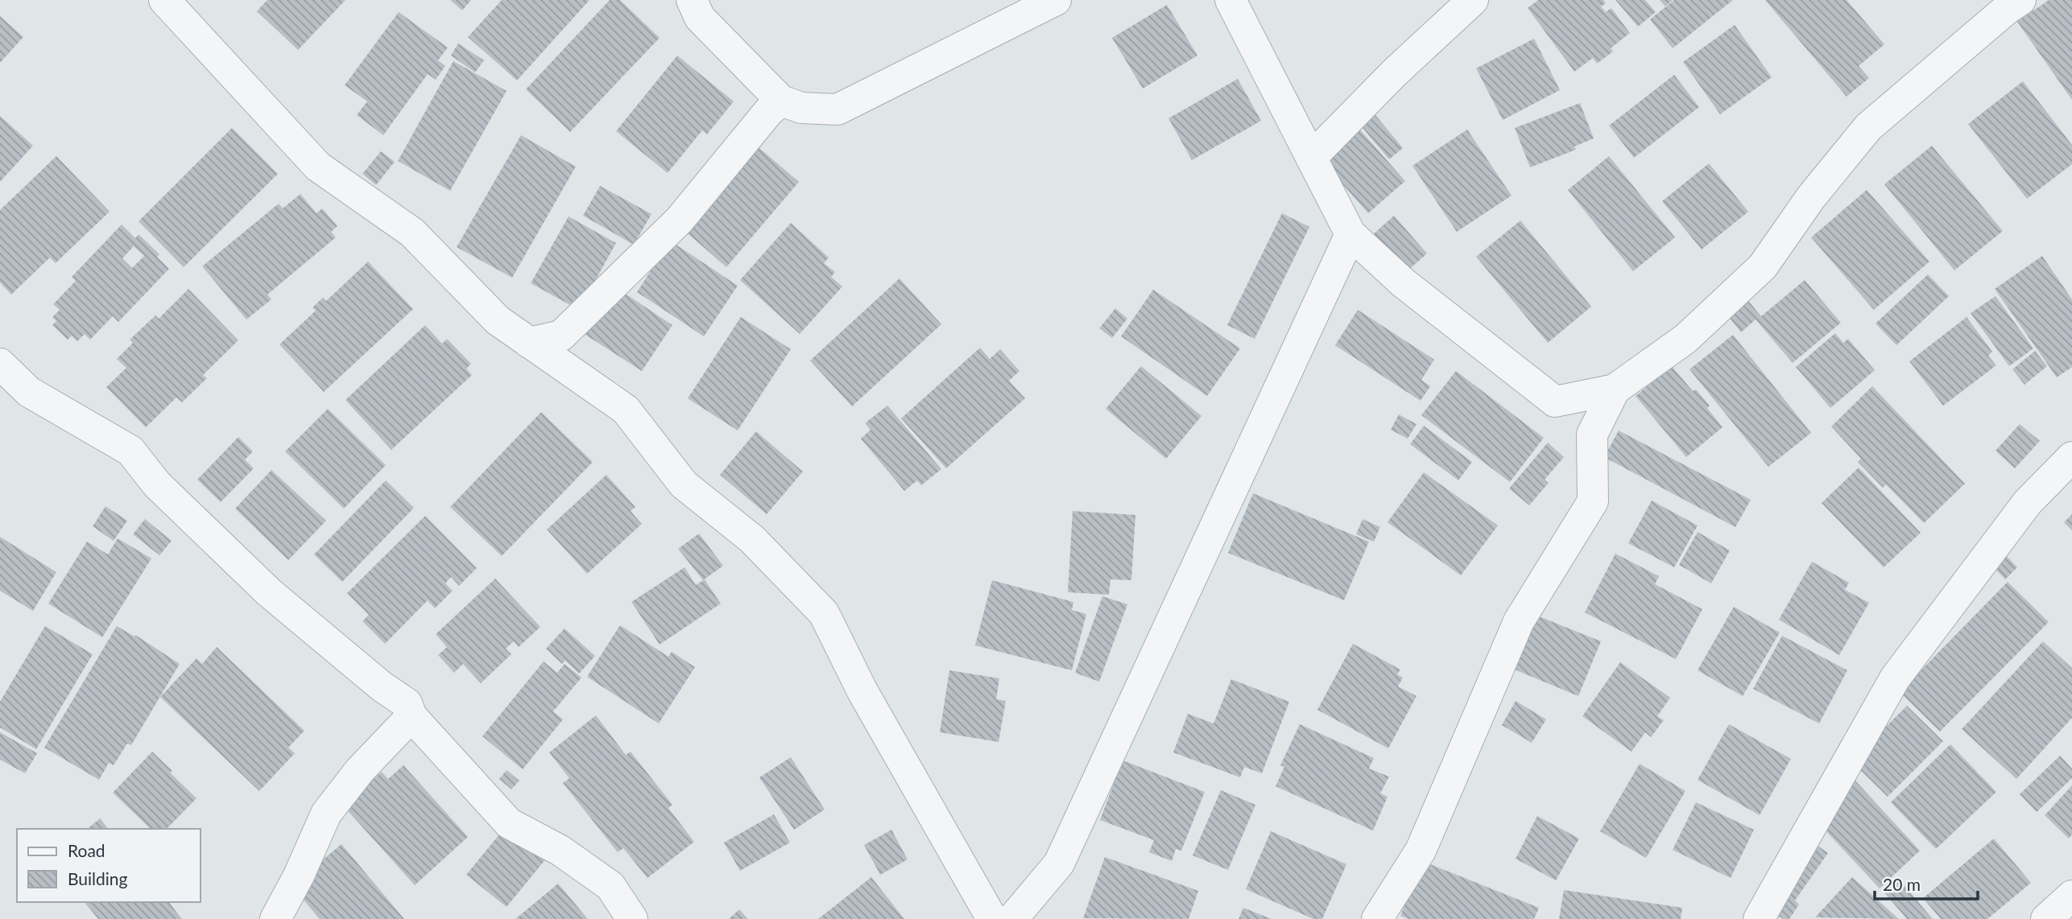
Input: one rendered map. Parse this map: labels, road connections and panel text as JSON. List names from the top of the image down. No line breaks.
{"legend":["Road","Building"],"scale_bar":"20 m"}
